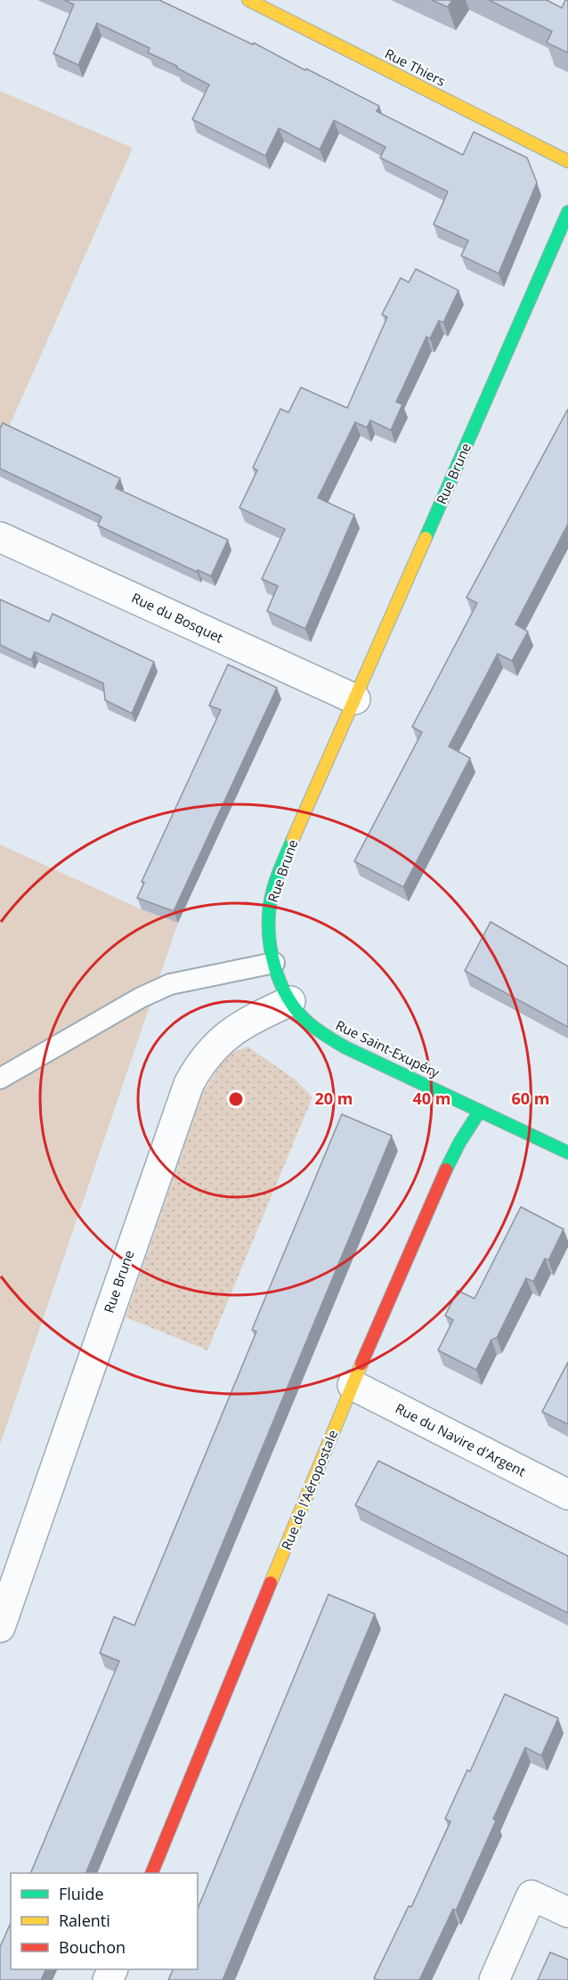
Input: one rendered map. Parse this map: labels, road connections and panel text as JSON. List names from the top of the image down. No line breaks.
{"streets":{"street":["Rue Thiers","Rue Brune","Rue du Bosquet","Rue Saint-Exupéry","Rue du Navire d'Argent","Rue de l'Aéropostale"]},"crossings":[["Rue Brune","Rue du Bosquet"],["Rue Brune","Rue Saint-Exupéry"],["Rue Saint-Exupéry","Rue de l'Aéropostale"],["Rue du Navire d'Argent","Rue de l'Aéropostale"]],"legend":["Fluide","Ralenti","Bouchon"],"rings":["20 m","40 m","60 m"]}
